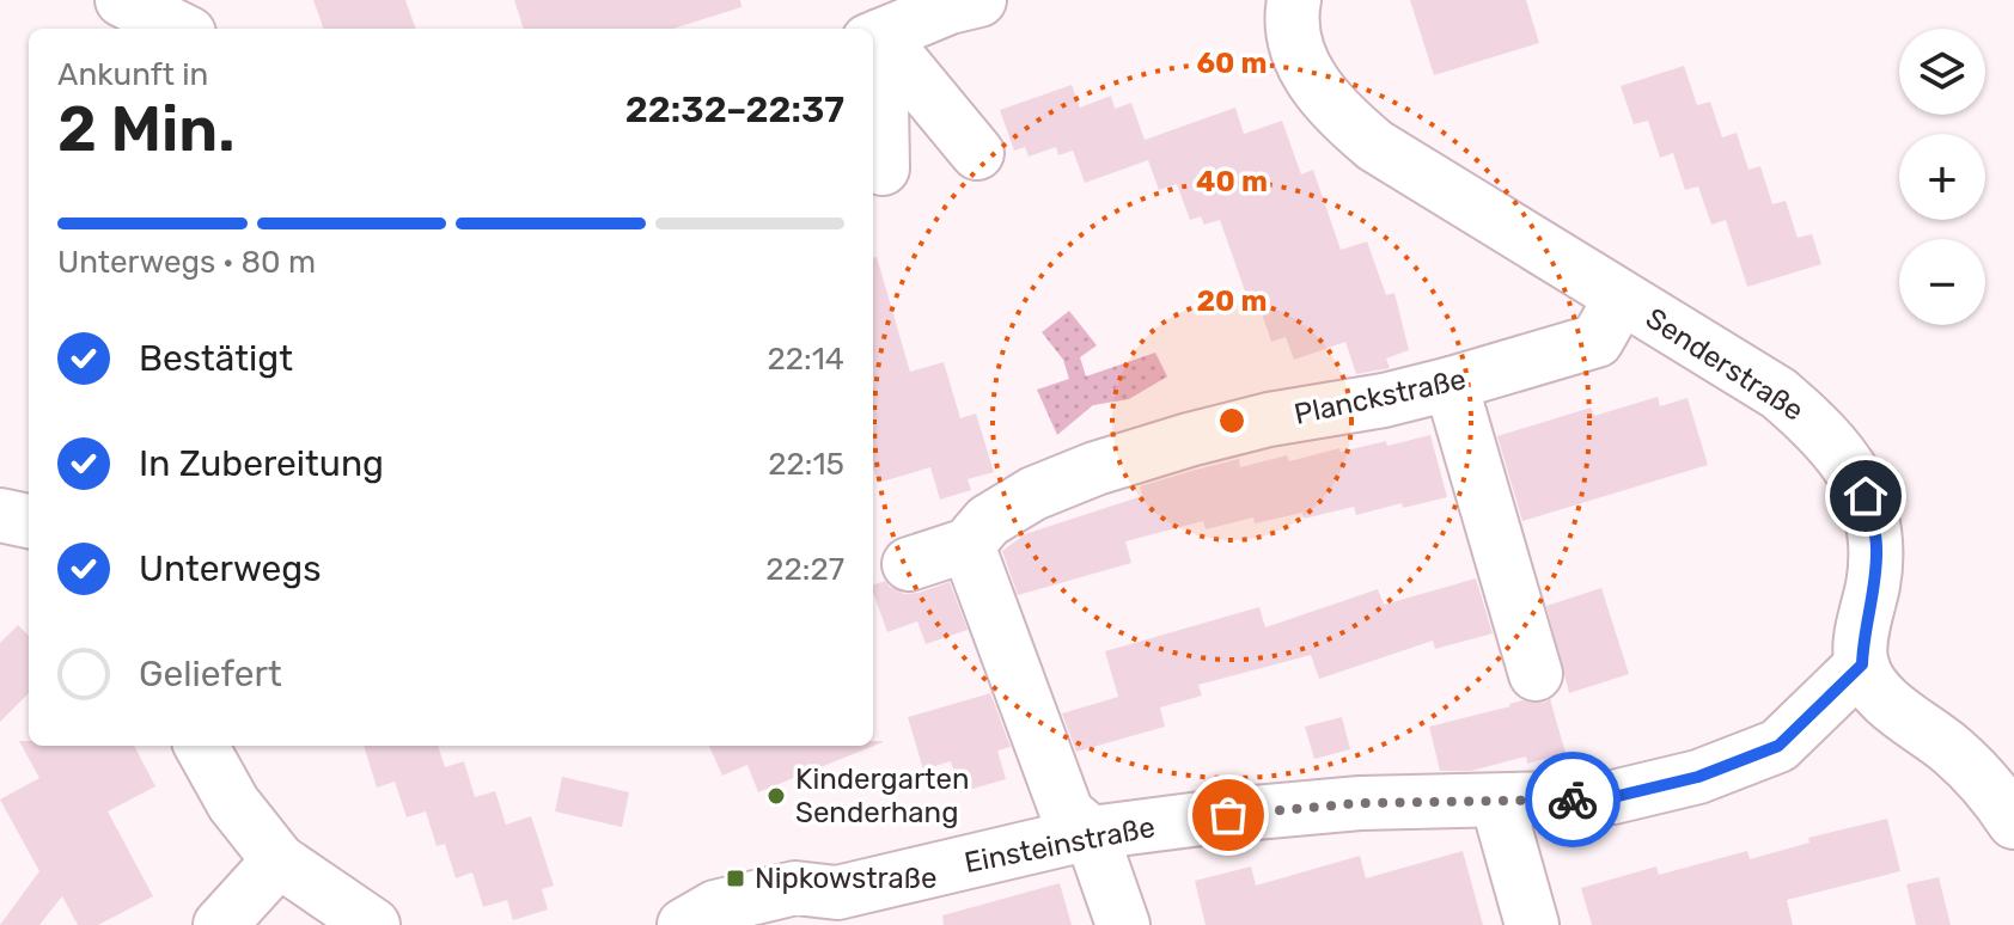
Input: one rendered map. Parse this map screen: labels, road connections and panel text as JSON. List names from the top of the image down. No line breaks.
{"streets":{"street":["Senderstraße","Planckstraße","Einsteinstraße"]},"crossings":[["Senderstraße","Planckstraße"],["Senderstraße","Einsteinstraße"]],"places":{"other":["Kindergarten Senderhang"],"transit":["Nipkowstraße"]},"page":{"map_buttons":["+","−"],"heading":["2 Min.","Ankunft in","22:32–22:37"],"bar":"Unterwegs · 80 m","list":[["Bestätigt","22:14"],["In Zubereitung","22:15"],["Unterwegs","22:27"],"Geliefert"]},"rings":["60 m","40 m","20 m"]}
